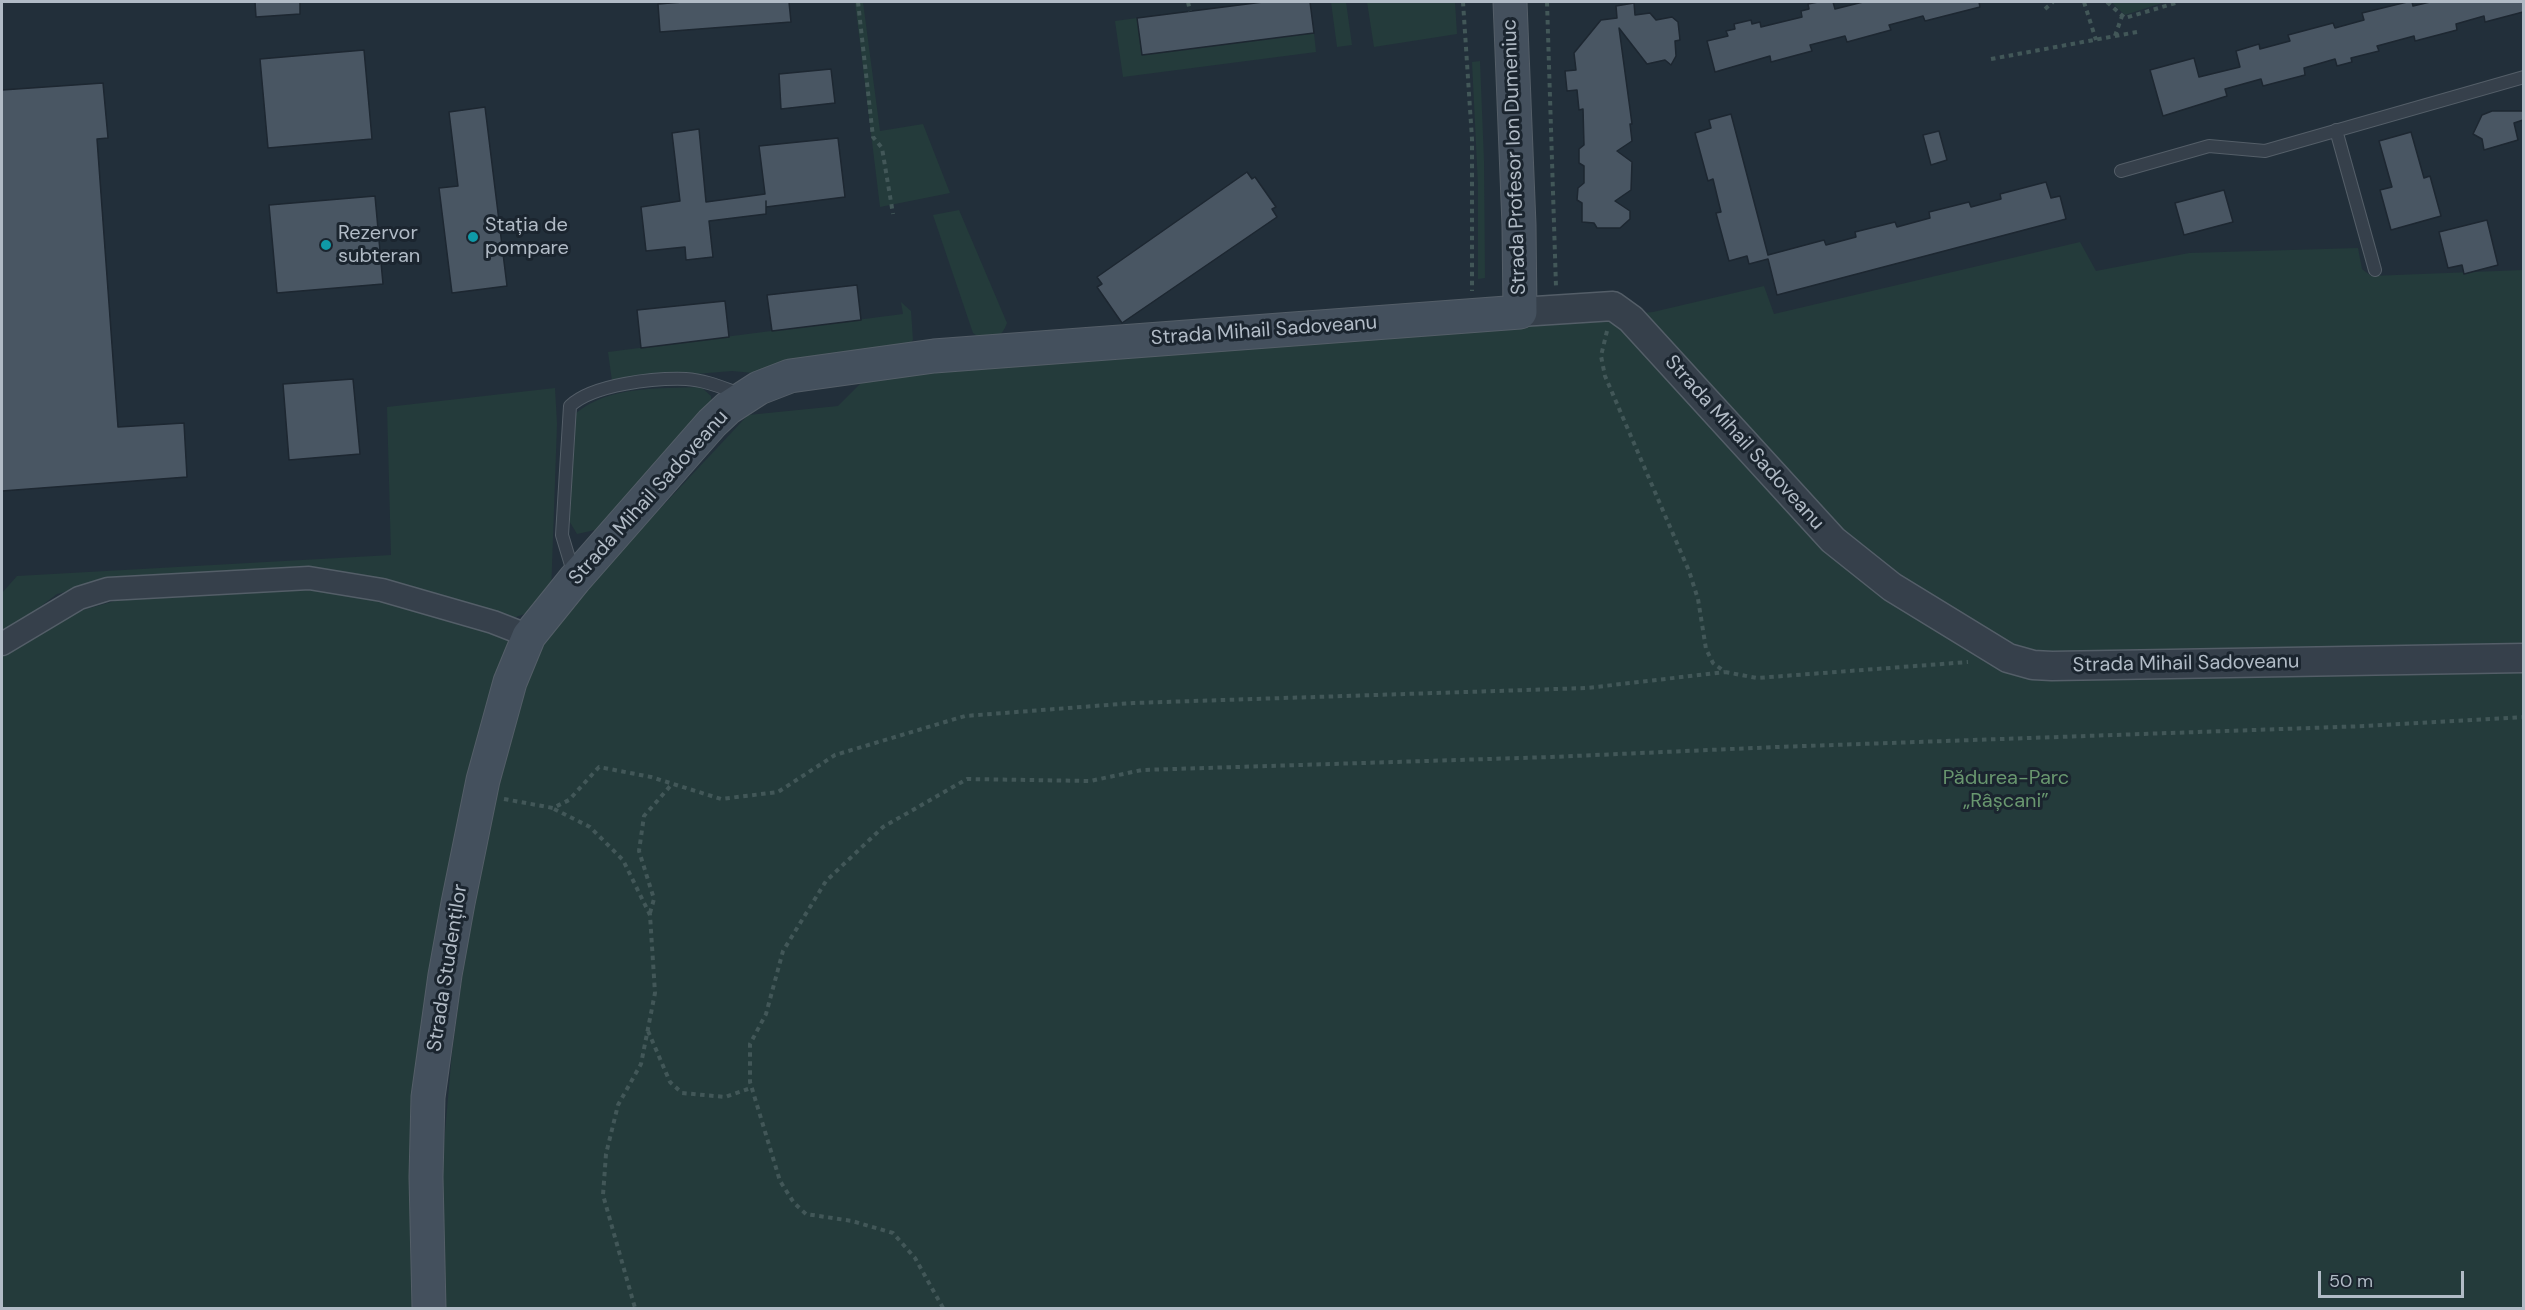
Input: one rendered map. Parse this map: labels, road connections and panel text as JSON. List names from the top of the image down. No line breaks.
{"streets":{"main road":["Strada Profesor Ion Dumeniuc","Strada Mihail Sadoveanu","Strada Studenților"]},"crossings":[["Strada Profesor Ion Dumeniuc","Strada Mihail Sadoveanu"],["Strada Mihail Sadoveanu","Strada Studenților"]],"parks":["Pădurea-Parc „Râșcani”"],"places":["Stația de pompare","Rezervor subteran"],"scale_bar":"50 m"}
